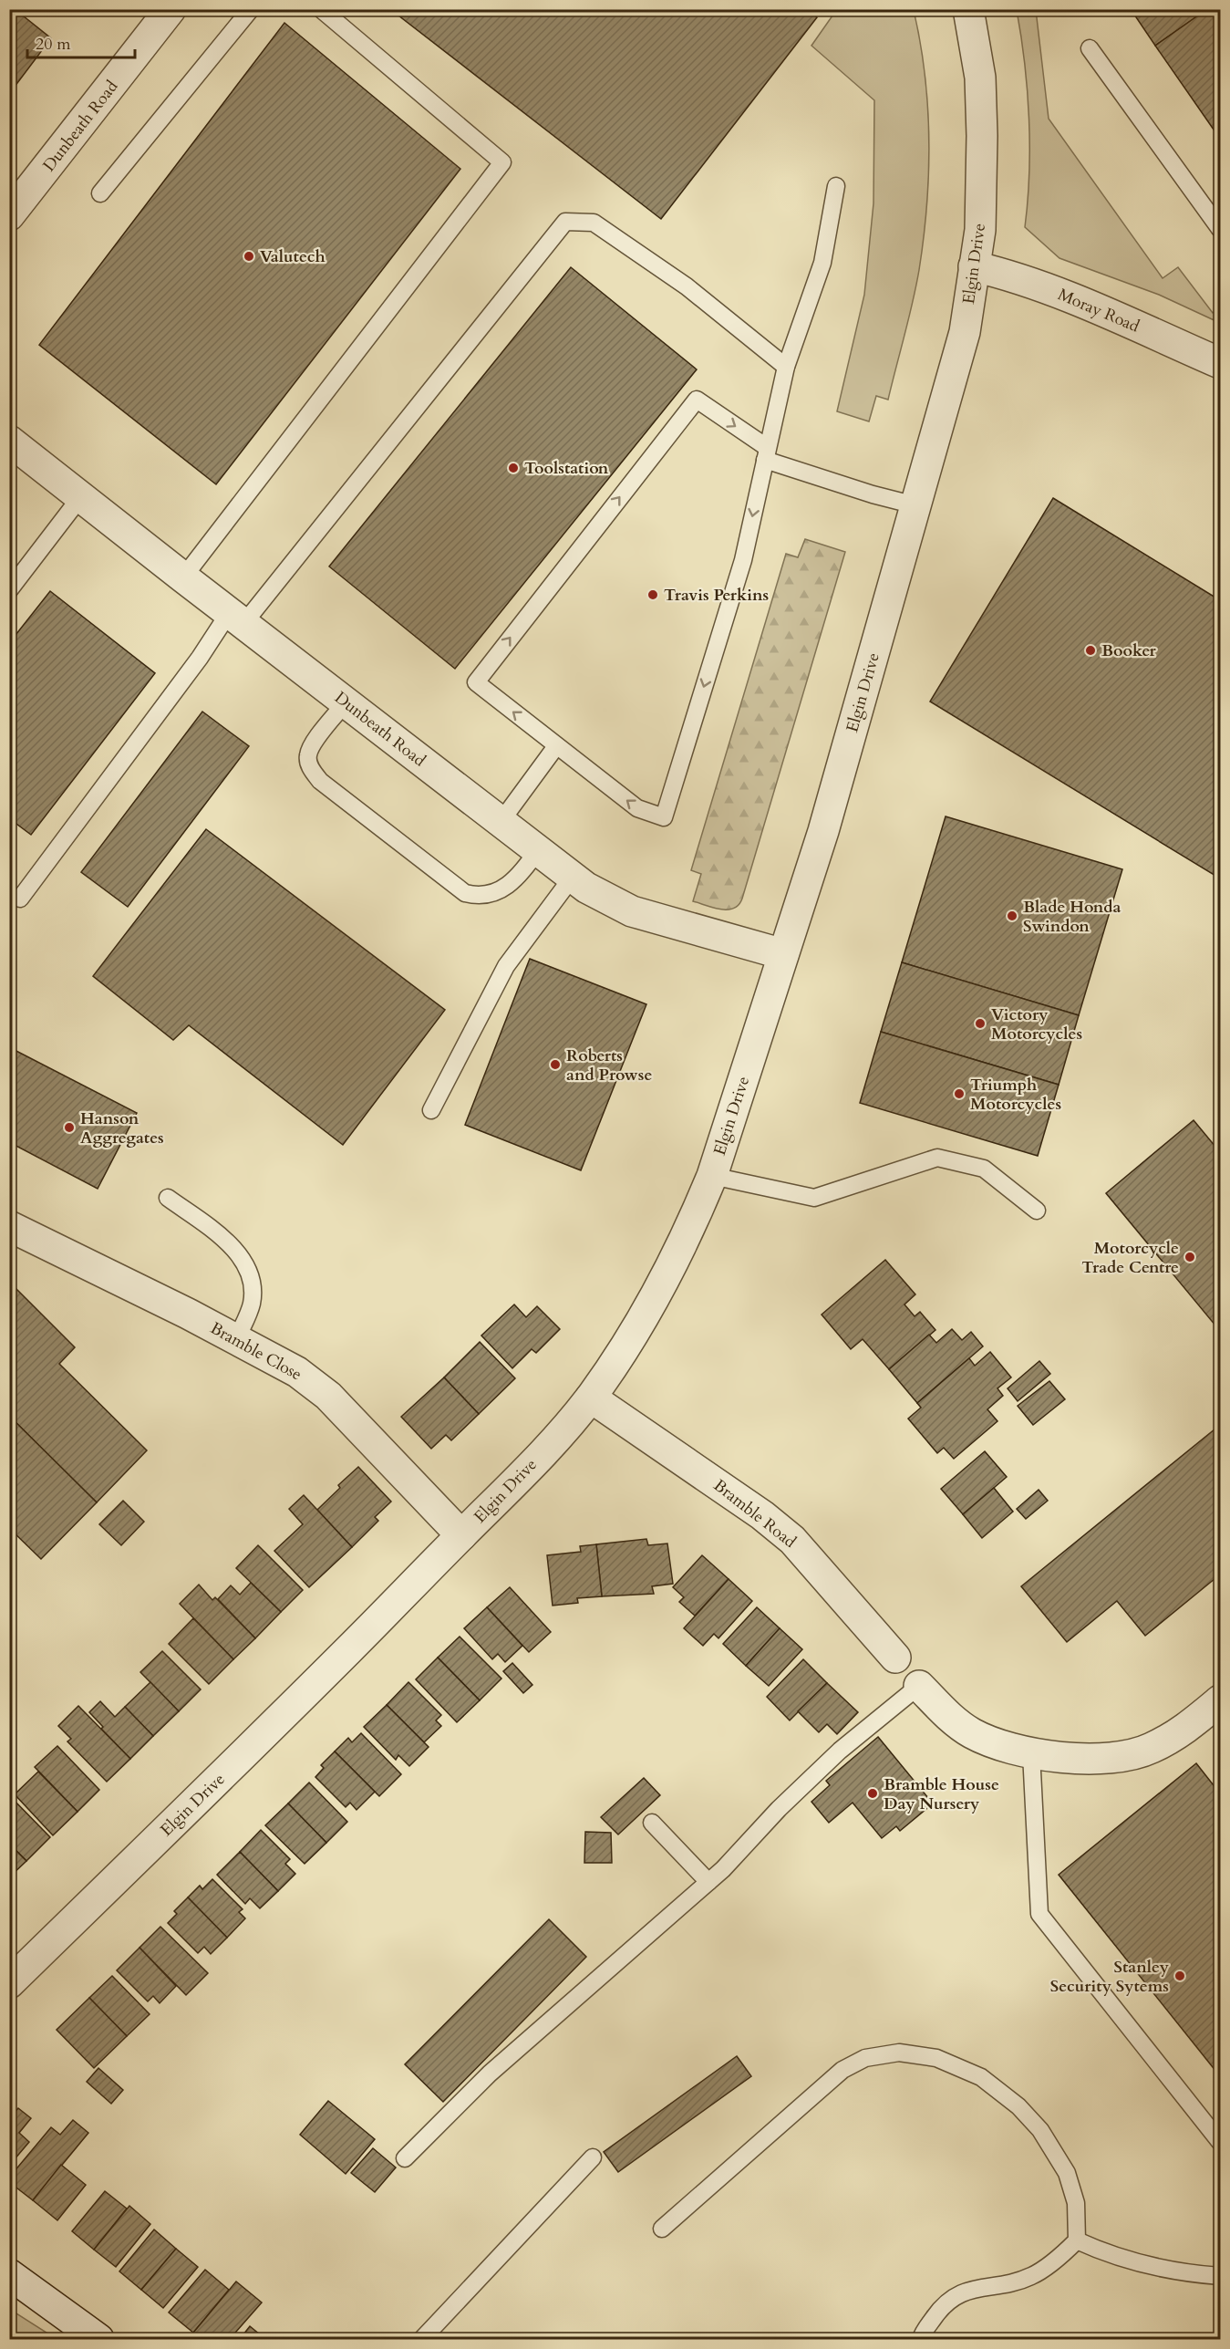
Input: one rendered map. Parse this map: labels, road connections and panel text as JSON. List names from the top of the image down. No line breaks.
{"streets":{"street":["Dunbeath Road","Elgin Drive","Moray Road","Bramble Close","Bramble Road"]},"crossings":[["Dunbeath Road","Elgin Drive"],["Elgin Drive","Moray Road"],["Elgin Drive","Bramble Close"],["Elgin Drive","Bramble Road"]],"places":["Valutech","Toolstation","Travis Perkins","Booker","Blade Honda Swindon","Victory Motorcycles","Roberts and Prowse","Triumph Motorcycles","Hanson Aggregates","Motorcycle Trade Centre","Bramble House Day Nursery","Stanley Security Sytems"],"scale_bar":"20 m"}
